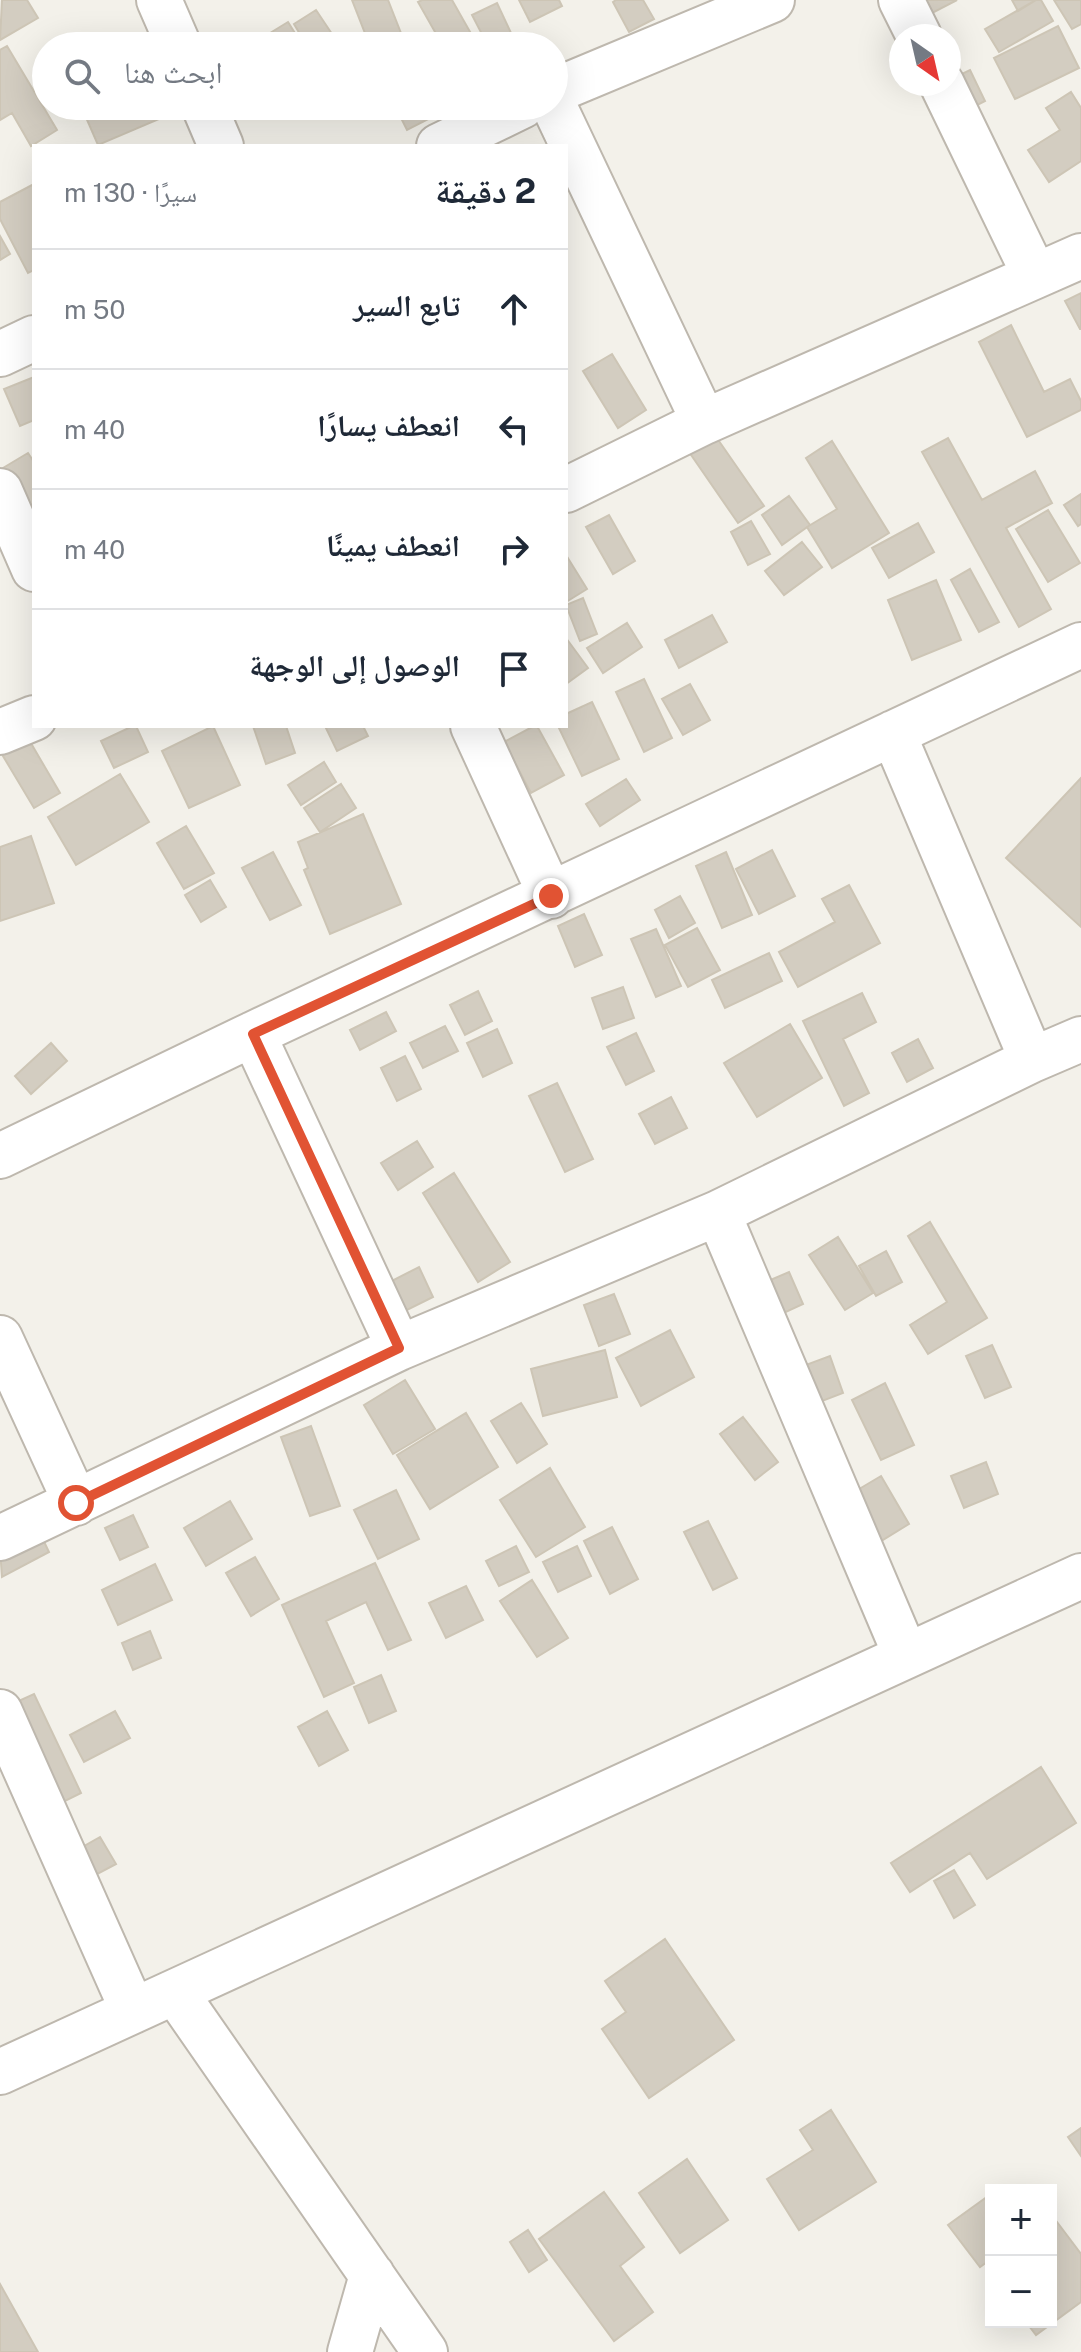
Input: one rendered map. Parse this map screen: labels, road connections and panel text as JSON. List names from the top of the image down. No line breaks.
{"north":"bottom right","page":{"search":"ابحث هنا","heading":["2 دقيقة","سيرًا · 130 m"],"list":[["تابع السير","50 m"],["انعطف يسارًا","40 m"],["انعطف يمينًا","40 m"],"الوصول إلى الوجهة"],"map_buttons":["+","−"]}}
